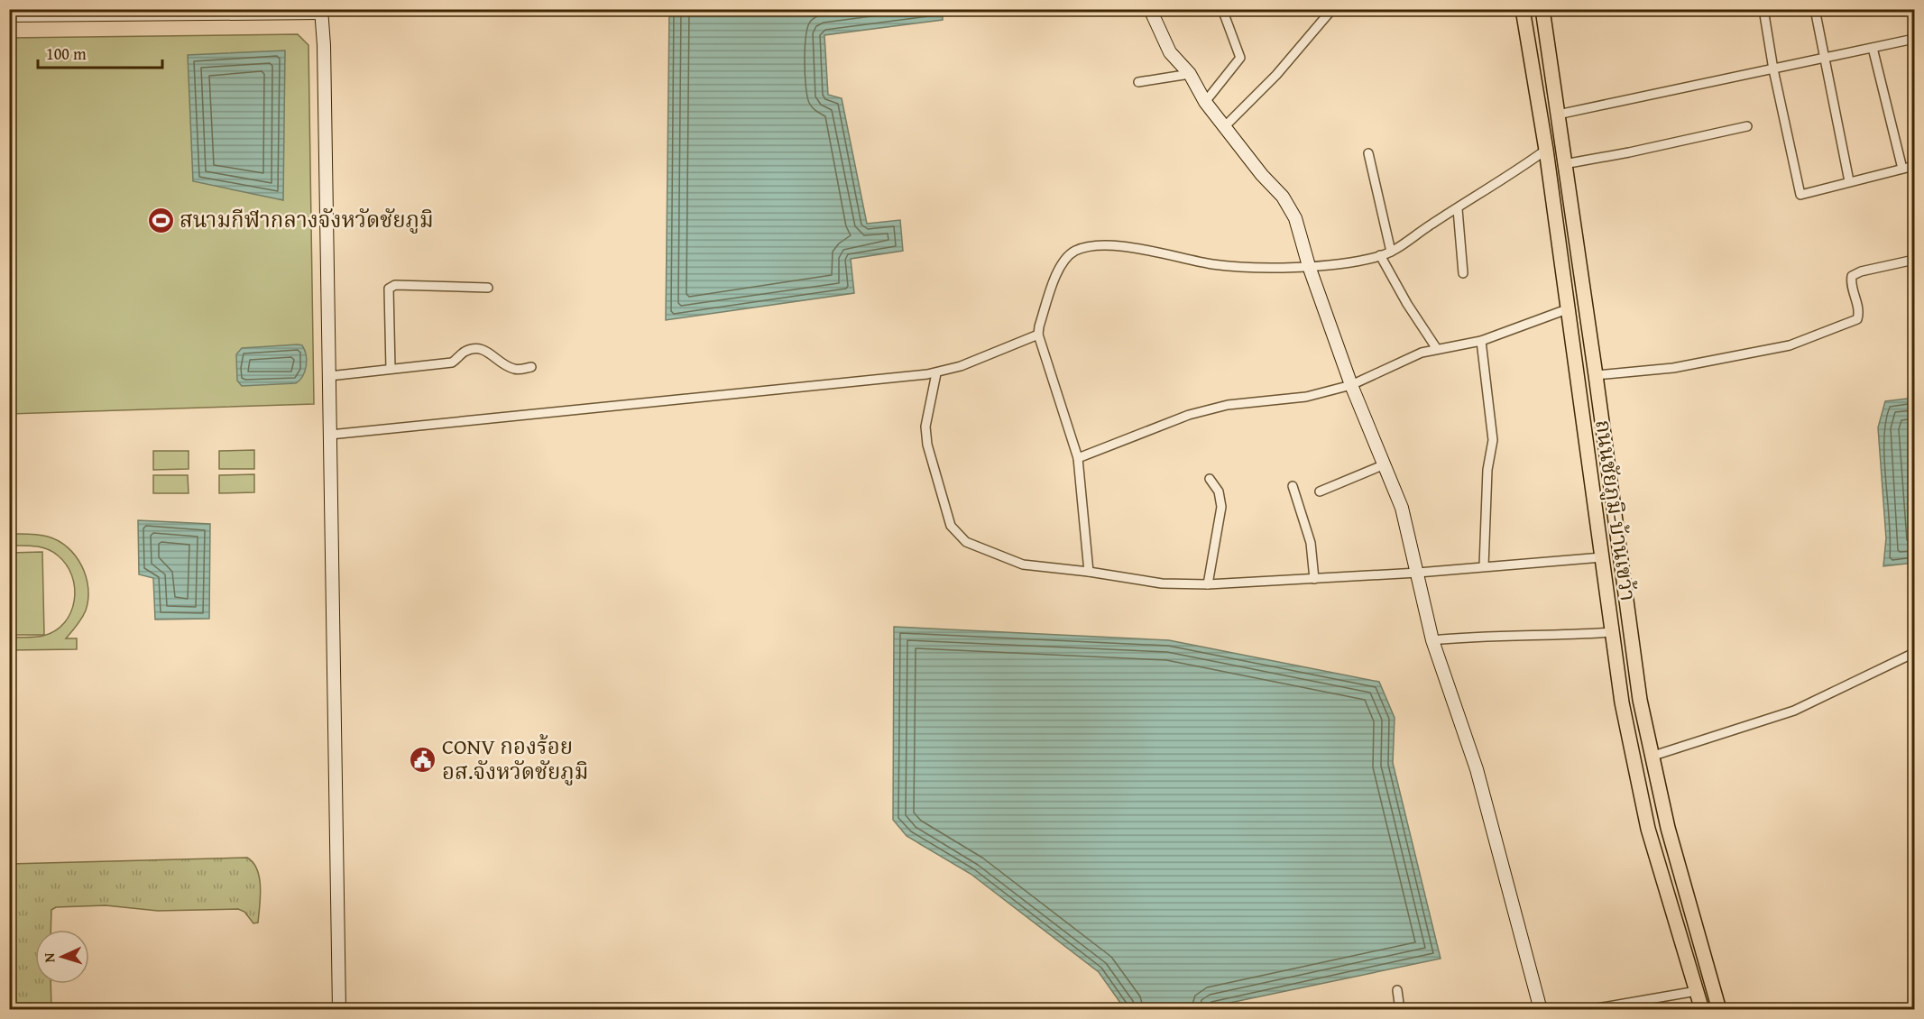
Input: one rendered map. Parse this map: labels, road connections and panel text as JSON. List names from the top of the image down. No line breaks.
{"streets":{"main road":["ถนนชัยภูมิ-บ้านเขว้า"]},"places":{"sports":["สนามกีฬากลางจังหวัดชัยภูมิ"],"public building":["CONV กองร้อย อส.จังหวัดชัยภูมิ"]},"scale_bar":"100 m","north":"left"}
